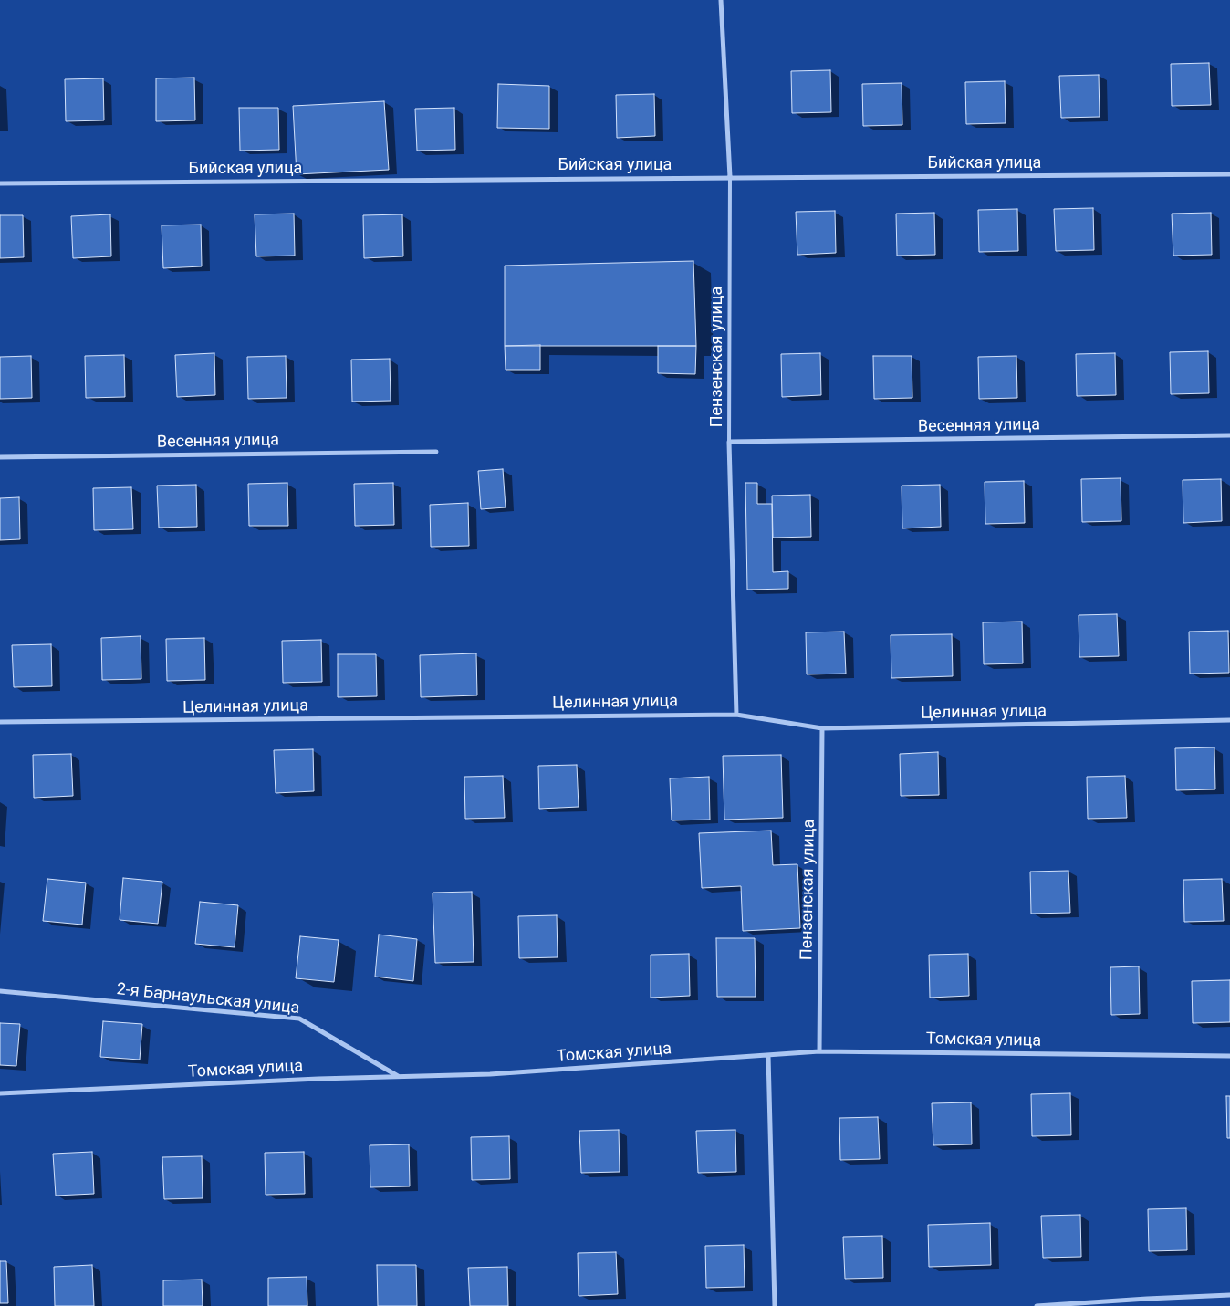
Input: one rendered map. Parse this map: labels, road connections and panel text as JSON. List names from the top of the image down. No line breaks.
{"streets":{"street":["Бийская улица","Пензенская улица","Весенняя улица","Целинная улица","2-я Барнаульская улица","Томская улица"]},"crossings":[["Бийская улица","Пензенская улица"],["Пензенская улица","Весенняя улица"],["Пензенская улица","Целинная улица"],["Пензенская улица","Томская улица"],["2-я Барнаульская улица","Томская улица"]]}
